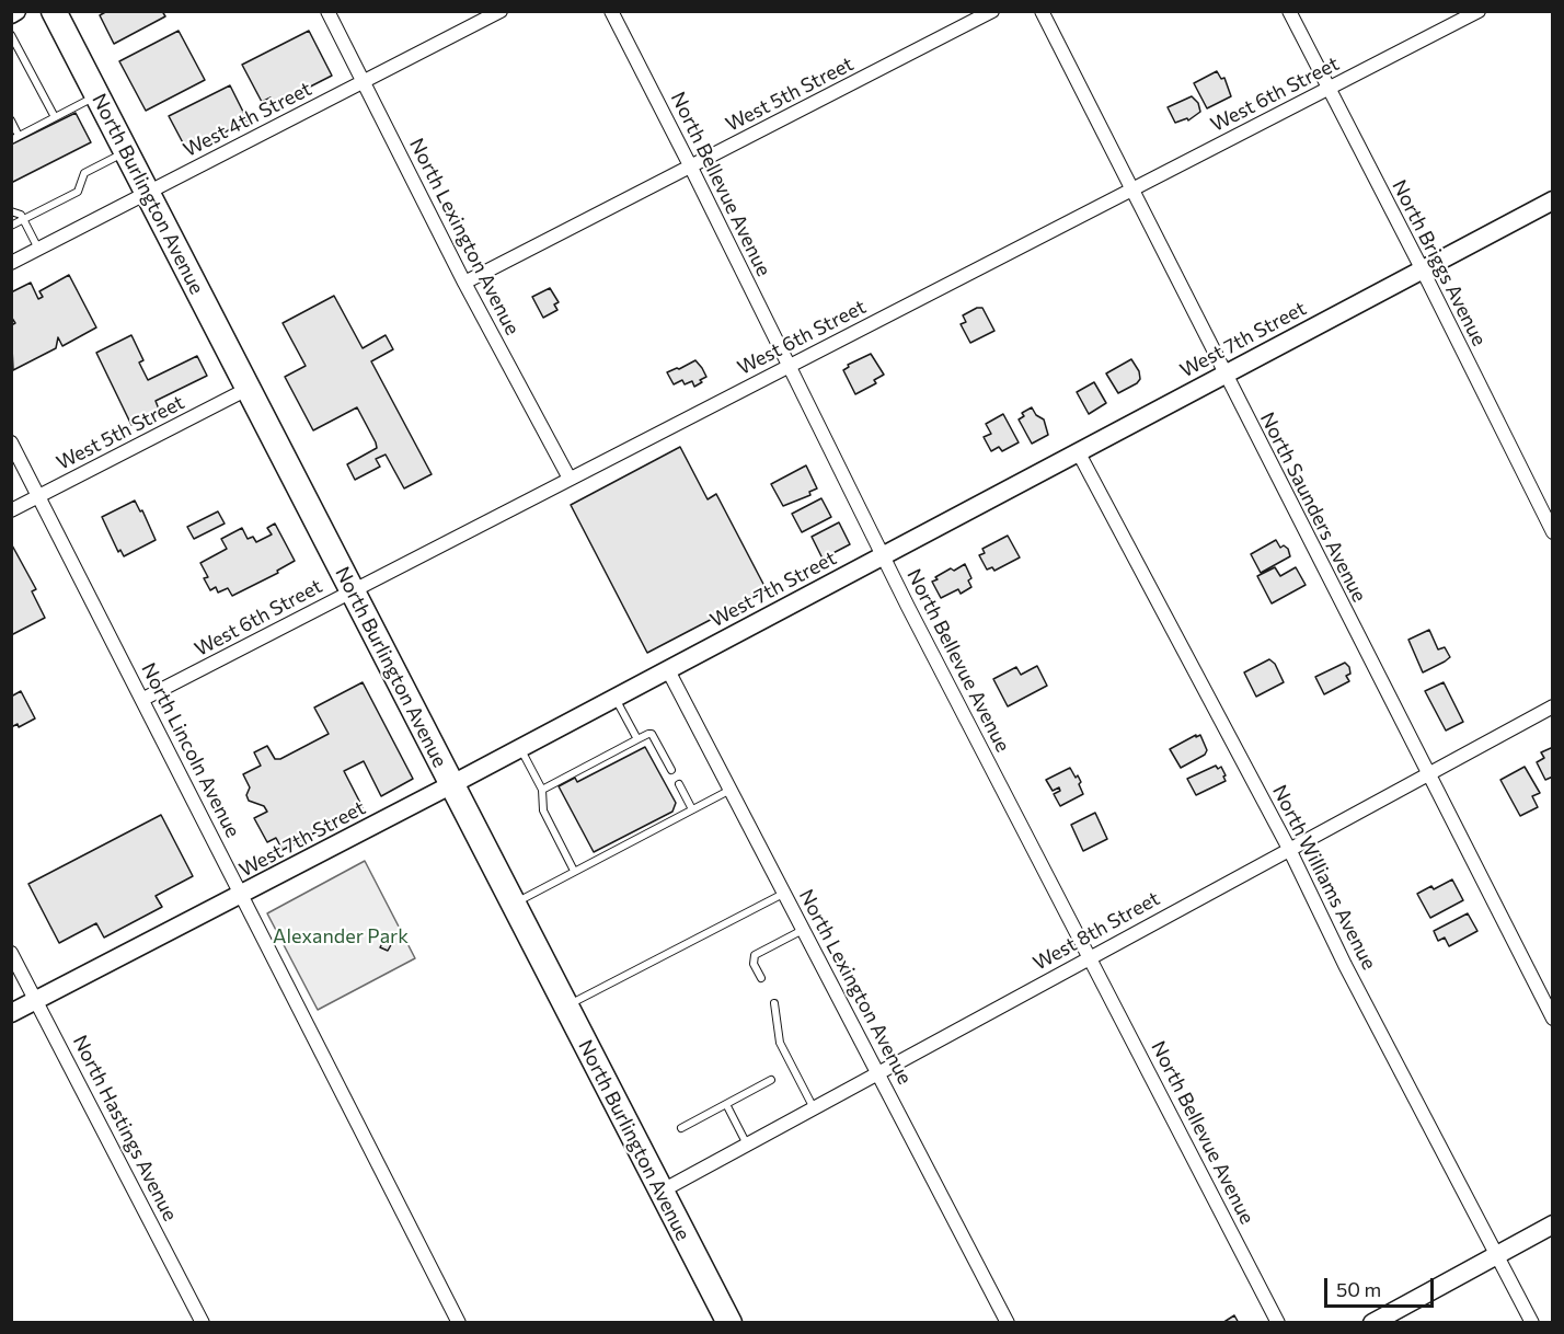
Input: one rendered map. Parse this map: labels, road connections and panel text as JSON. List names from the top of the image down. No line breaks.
{"streets":{"highway":["North Burlington Avenue"],"main road":["West 7th Street"],"street":["West 5th Street","West 6th Street","West 4th Street","North Bellevue Avenue","North Lexington Avenue","North Briggs Avenue","North Saunders Avenue","North Lincoln Avenue","North Williams Avenue","West 8th Street","North Hastings Avenue"]},"crossings":[["West 5th Street","North Bellevue Avenue"],["West 5th Street","North Burlington Avenue"],["West 5th Street","North Lexington Avenue"],["West 5th Street","North Lincoln Avenue"],["West 6th Street","North Bellevue Avenue"],["West 6th Street","North Burlington Avenue"],["West 6th Street","North Lexington Avenue"],["West 6th Street","North Briggs Avenue"],["West 6th Street","North Saunders Avenue"],["West 6th Street","North Lincoln Avenue"],["West 4th Street","North Burlington Avenue"],["West 4th Street","North Lexington Avenue"],["North Bellevue Avenue","West 7th Street"],["North Bellevue Avenue","West 8th Street"],["North Burlington Avenue","West 7th Street"],["North Burlington Avenue","West 8th Street"],["North Lexington Avenue","West 7th Street"],["North Lexington Avenue","West 8th Street"],["North Briggs Avenue","West 7th Street"],["West 7th Street","North Saunders Avenue"],["West 7th Street","North Lincoln Avenue"],["West 7th Street","North Williams Avenue"],["West 7th Street","North Hastings Avenue"],["North Saunders Avenue","West 8th Street"],["North Williams Avenue","West 8th Street"]],"parks":["Alexander Park"],"scale_bar":"50 m"}
